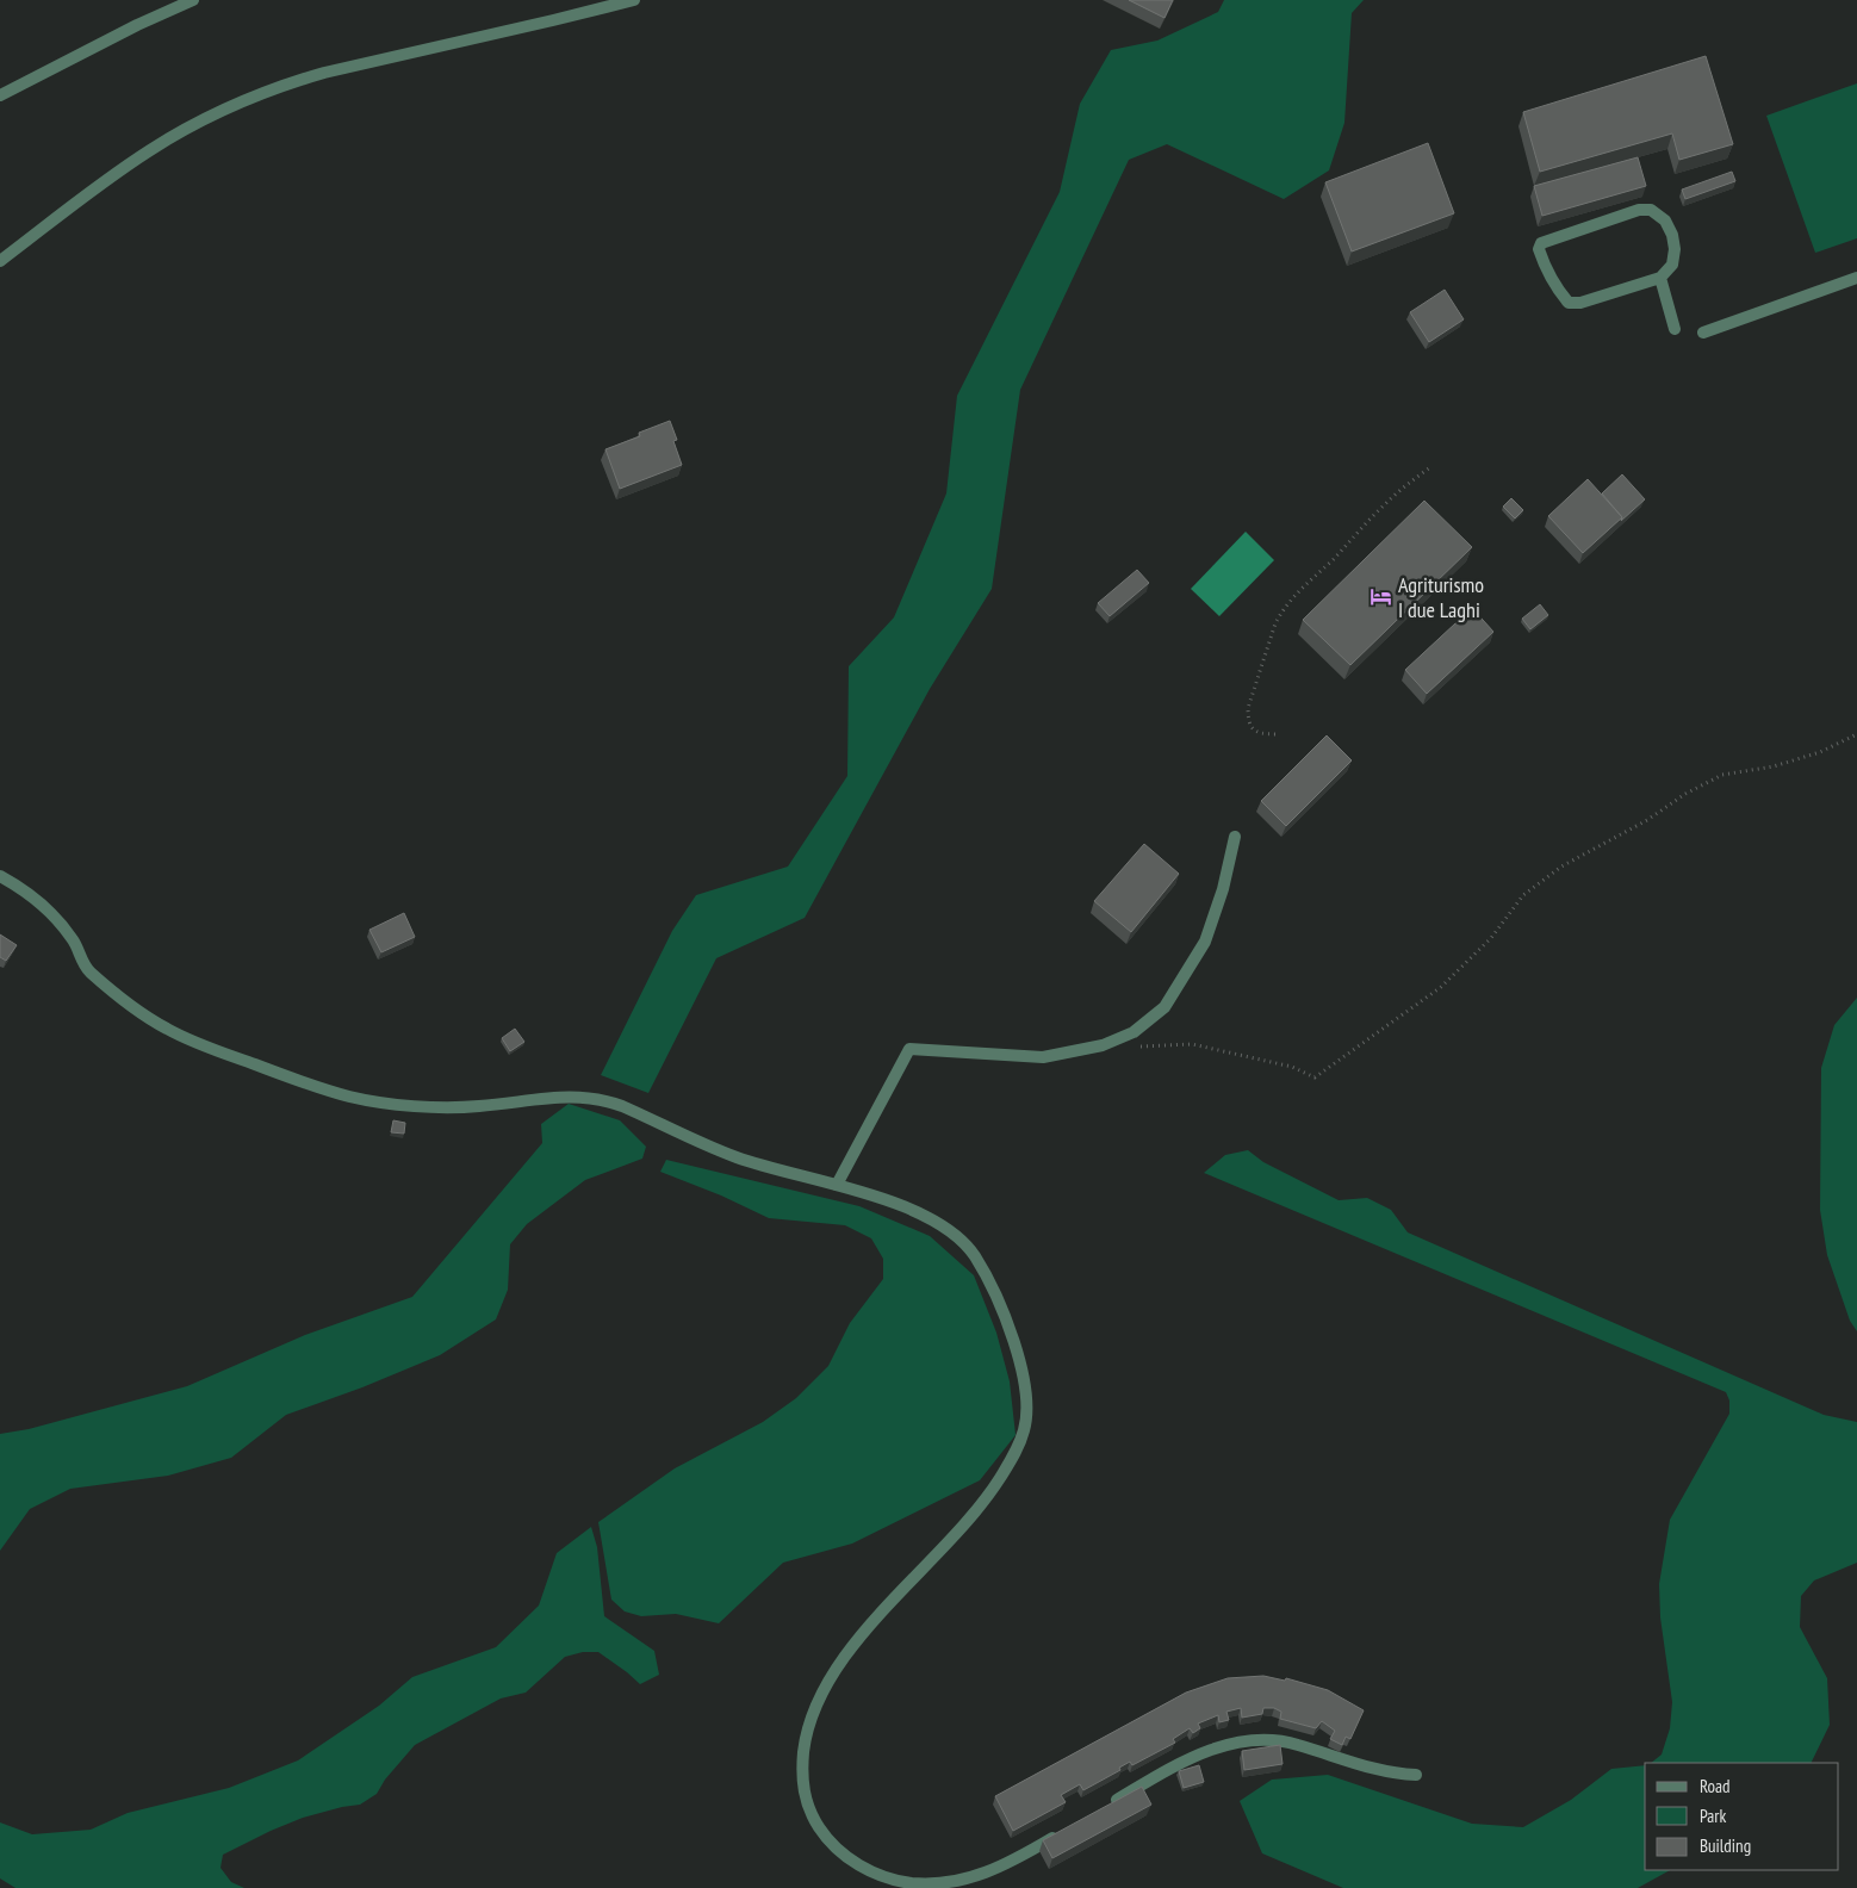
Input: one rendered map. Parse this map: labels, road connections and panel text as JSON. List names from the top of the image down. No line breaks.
{"places":{"hotel":["Agriturismo I due Laghi"]},"legend":["Road","Park","Building"]}
